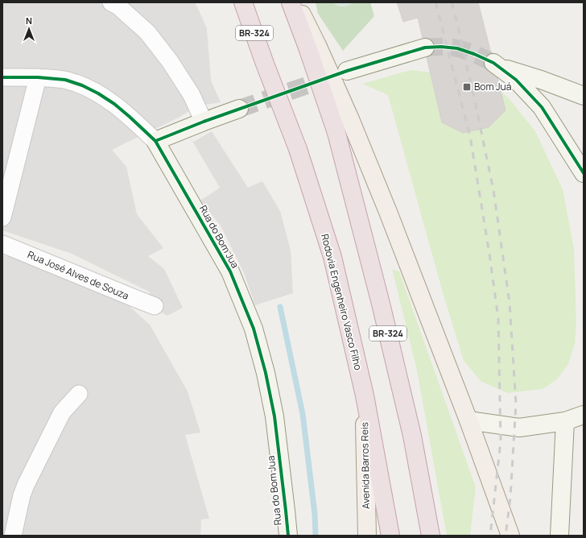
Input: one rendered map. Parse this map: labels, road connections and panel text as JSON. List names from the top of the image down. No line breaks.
{"streets":{"highway":["BR-324","Rodovia Engenheiro Vasco Filho"],"main road":["Avenida Barros Reis"],"street":["Rua do Bom Jua","Rua José Alves de Souza"]},"crossings":[["Rodovia Engenheiro Vasco Filho","Avenida Barros Reis"]],"places":{"transit":["Bom Juá"]},"north":"top"}
